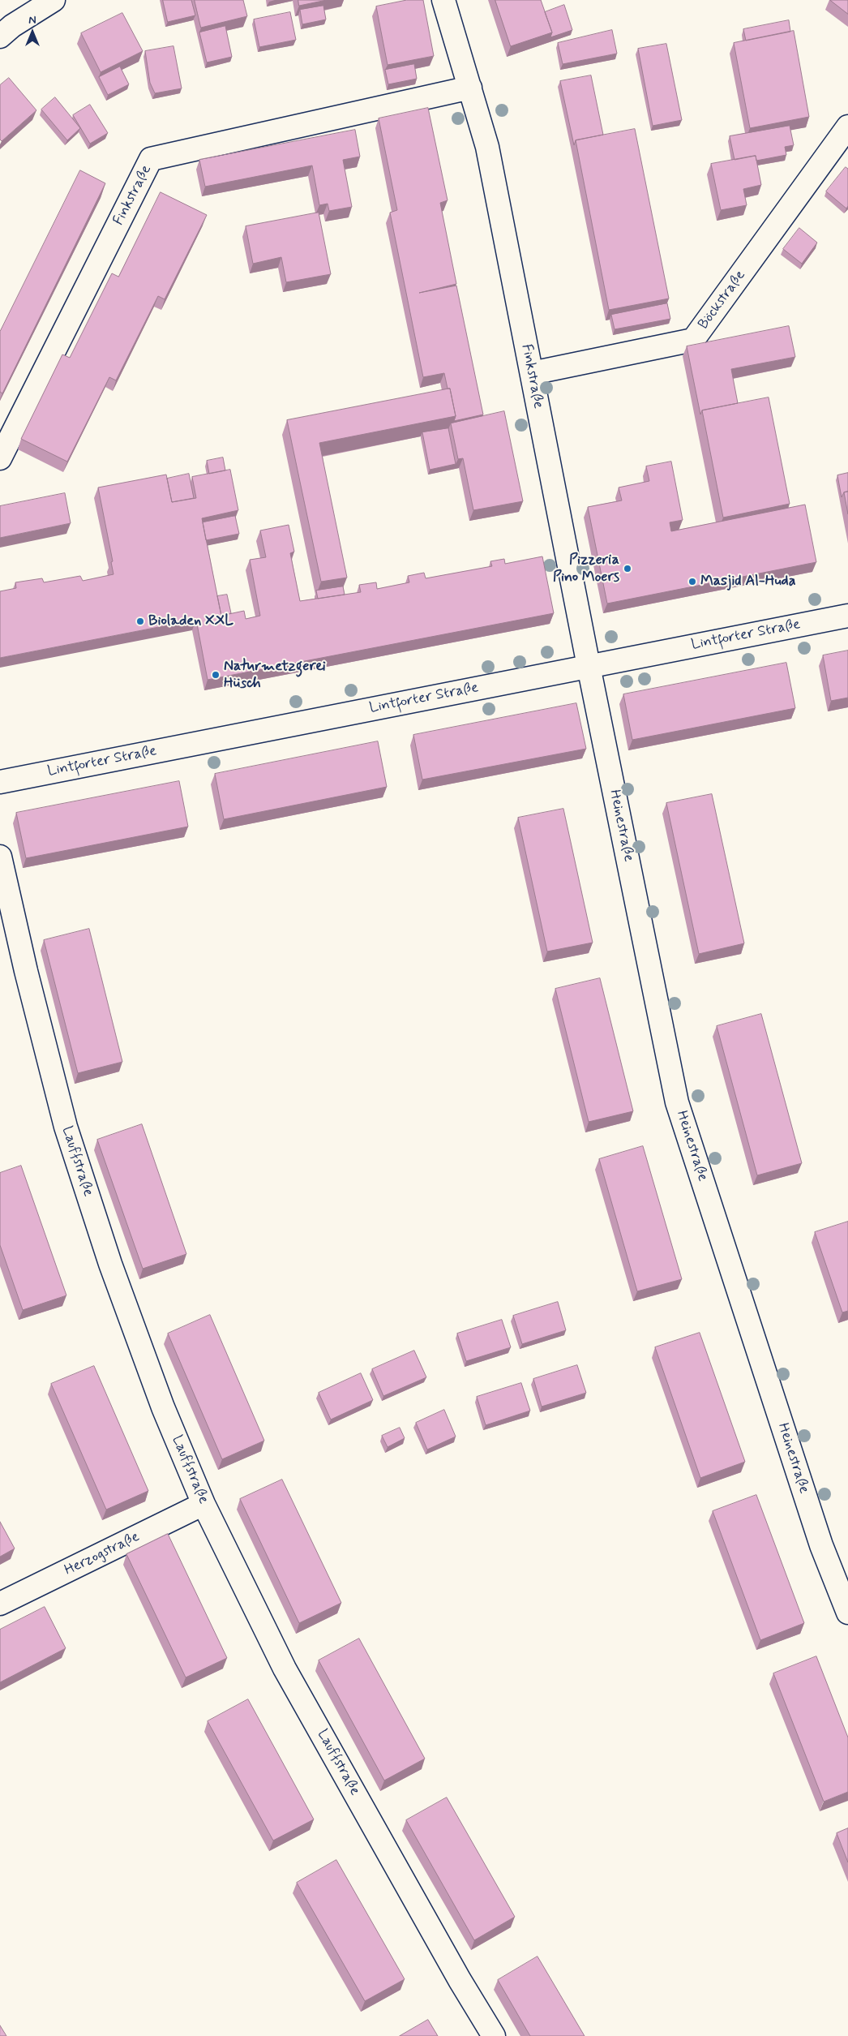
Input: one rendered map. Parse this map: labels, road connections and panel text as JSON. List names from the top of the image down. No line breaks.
{"streets":{"street":["Finkstraße","Böckstraße","Lintforter Straße","Heinestraße","Lauffstraße","Herzogstraße"]},"crossings":[["Finkstraße","Böckstraße"],["Finkstraße","Lintforter Straße"],["Finkstraße","Heinestraße"],["Lintforter Straße","Heinestraße"],["Lauffstraße","Herzogstraße"]],"places":["Pizzeria Pino Moers","Masjid Al-Huda","Bioladen XXL","Naturmetzgerei Hüsch"],"north":"top"}
